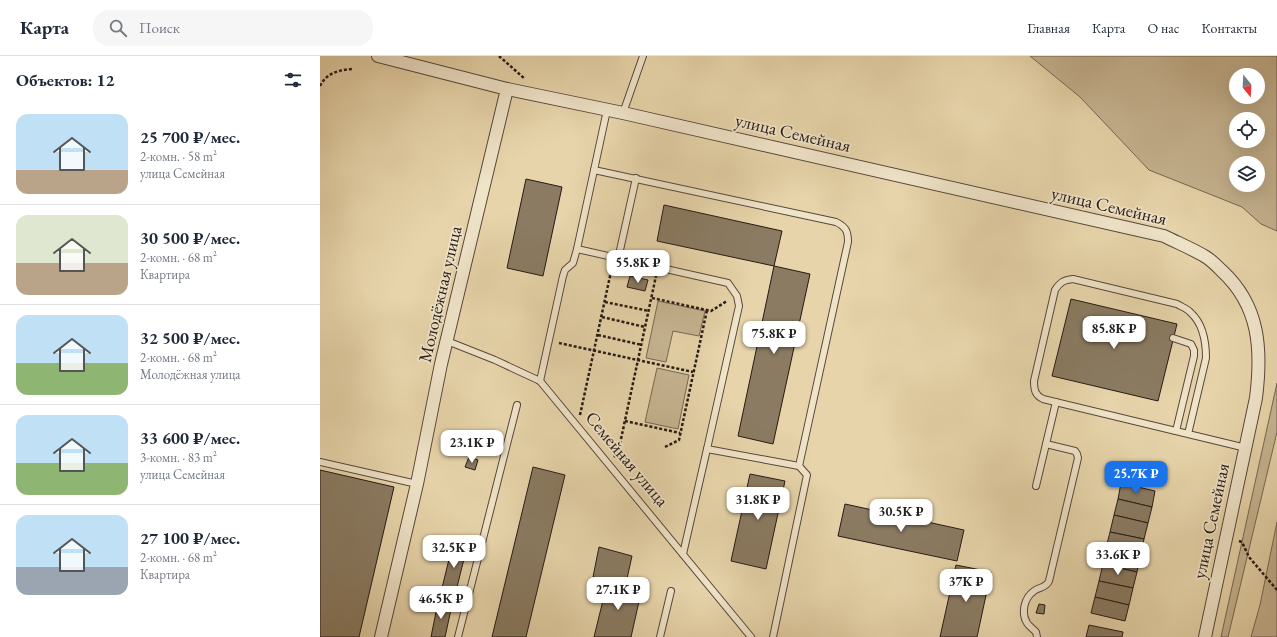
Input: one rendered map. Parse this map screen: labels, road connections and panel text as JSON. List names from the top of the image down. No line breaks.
{"streets":{"street":["улица Семейная","Молодёжная улица"],"lane":["Семейная улица"]},"crossings":[["Молодёжная улица","Семейная улица"]],"north":"bottom","page":{"header":"Карта","search":"Поиск","nav":["Главная","Карта","О нас","Контакты"],"heading":"Объектов: 12","list":[{"name":"25 700 ₽/мес.","note":"2-комн. · 58 m² · улица Семейная"},{"name":"30 500 ₽/мес.","note":"2-комн. · 68 m² · Квартира"},{"name":"32 500 ₽/мес.","note":"2-комн. · 68 m² · Молодёжная улица"},{"name":"33 600 ₽/мес.","note":"3-комн. · 83 m² · улица Семейная"},{"name":"27 100 ₽/мес.","note":"2-комн. · 68 m² · Квартира"}],"price":["55.8K ₽","85.8K ₽","75.8K ₽","23.1K ₽","25.7K ₽","31.8K ₽","30.5K ₽","32.5K ₽","33.6K ₽","37K ₽","27.1K ₽","46.5K ₽"]}}
